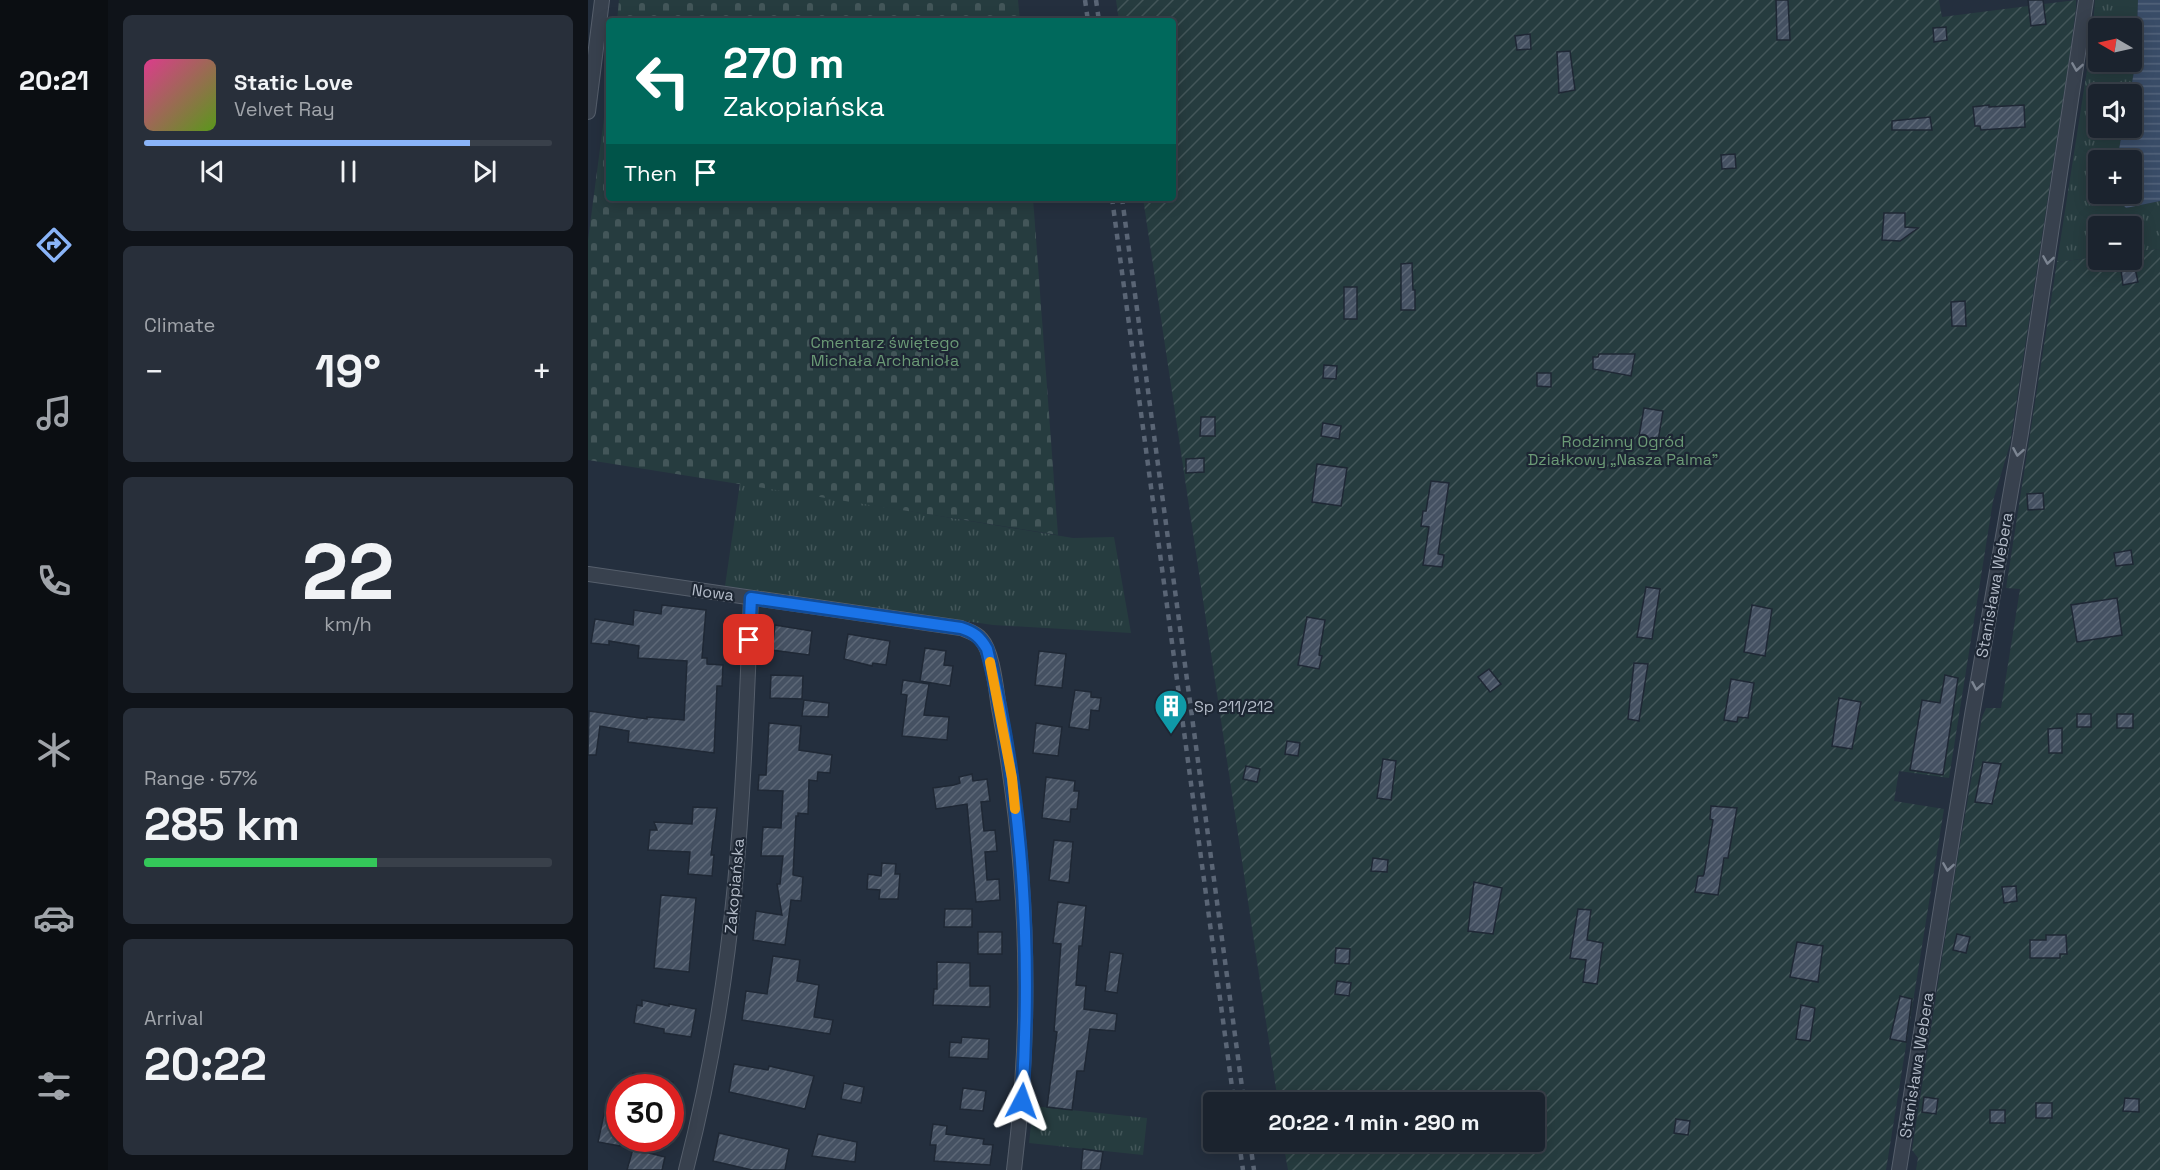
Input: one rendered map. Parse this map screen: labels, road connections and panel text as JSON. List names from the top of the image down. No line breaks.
{"streets":{"street":["Stanisława Webera","Nowa","Zakopiańska"]},"crossings":[["Nowa","Zakopiańska"]],"one_way":["Stanisława Webera"],"parks":["Cmentarz świętego Michała Archanioła","Rodzinny Ogród Działkowy „Nasza Palma”"],"places":{"building":["Sp 211/212"]},"north":"left","page":{"tabs":"20:21","map_buttons":["+","−"],"turn":["270 m","Zakopiańska"],"song":["Static Love","Velvet Ray"],"then":"Then","tile":["Climate",["22","km/h"],["Range · 57%","285 km"],["Arrival","20:22"]],"heat":["−","19°","+"],"limit":"30","trip":"20:22 · 1 min · 290 m"}}
